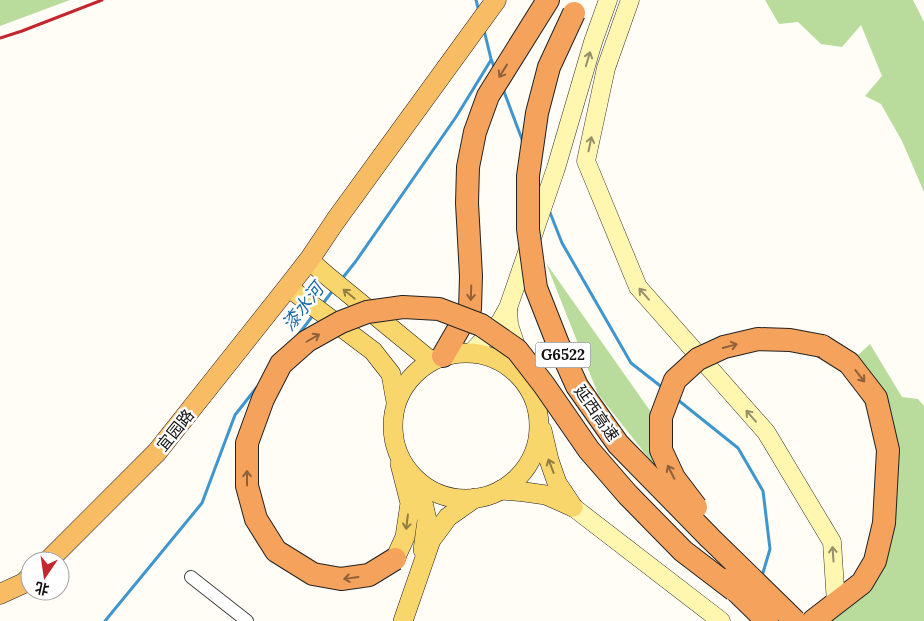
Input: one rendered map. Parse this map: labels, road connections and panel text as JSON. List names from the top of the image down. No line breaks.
{"streets":{"highway":["G6522","延西高速","宜园路"]},"water":["漆水河"],"north":"bottom"}
